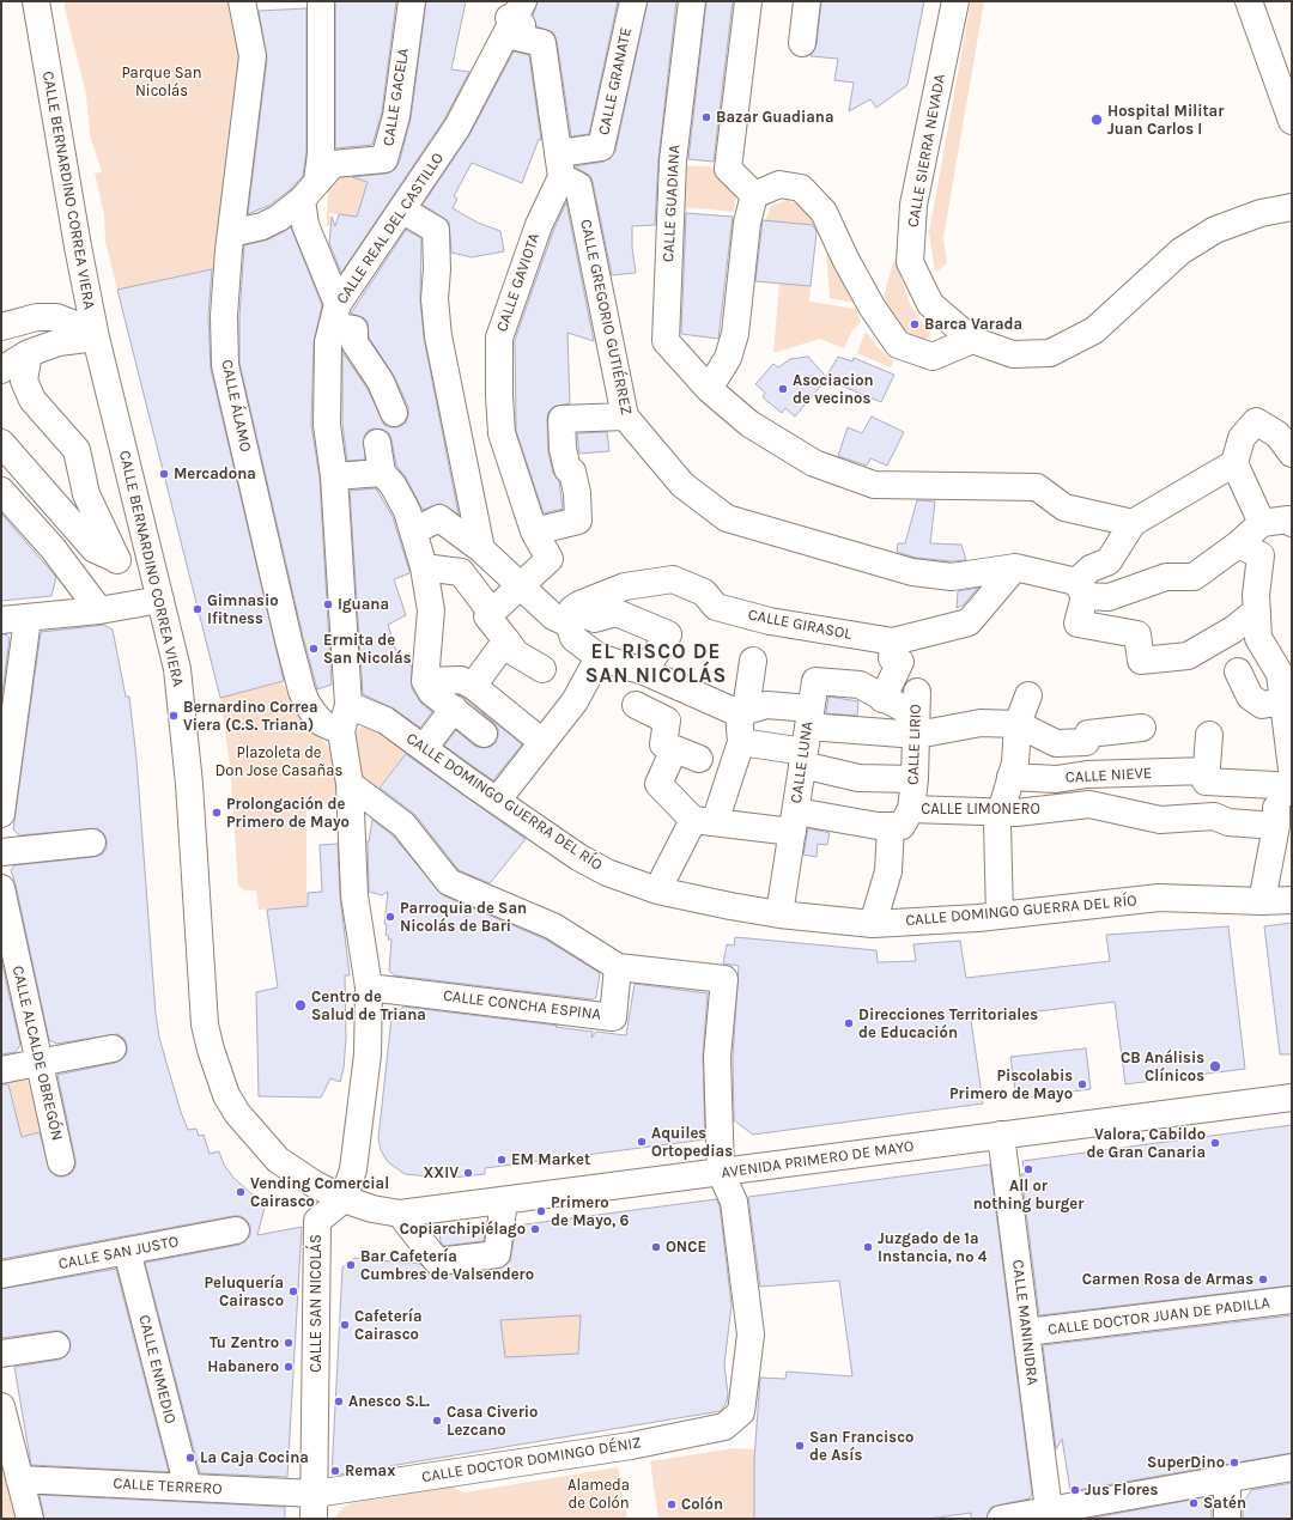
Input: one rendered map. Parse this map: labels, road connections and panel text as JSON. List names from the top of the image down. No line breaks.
{"streets":{"street":["CALLE GRANATE","CALLE GACELA","CALLE SIERRA NEVADA","CALLE BERNARDINO CORREA VIERA","CALLE GUADIANA","CALLE REAL DEL CASTILLO","CALLE GAVIOTA","CALLE GREGORIO GUTIÉRREZ","CALLE ÁLAMO","CALLE GIRASOL","CALLE LIRIO","CALLE LUNA","CALLE NIEVE","CALLE DOMINGO GUERRA DEL RÍO","CALLE LIMONERO","CALLE CONCHA ESPINA","CALLE ALCALDE OBREGÓN","AVENIDA PRIMERO DE MAYO","CALLE SAN JUSTO","CALLE SAN NICOLÁS","CALLE DOCTOR JUAN DE PADILLA","CALLE MANINIDRA","CALLE ENMEDIO","CALLE DOCTOR DOMINGO DÉNIZ","CALLE TERRERO"]},"crossings":[["CALLE GRANATE","CALLE GAVIOTA"],["CALLE GRANATE","CALLE GREGORIO GUTIÉRREZ"],["CALLE GACELA","CALLE ÁLAMO"],["CALLE BERNARDINO CORREA VIERA","AVENIDA PRIMERO DE MAYO"],["CALLE BERNARDINO CORREA VIERA","CALLE SAN NICOLÁS"],["CALLE REAL DEL CASTILLO","CALLE DOMINGO GUERRA DEL RÍO"],["CALLE GAVIOTA","CALLE GREGORIO GUTIÉRREZ"],["CALLE GREGORIO GUTIÉRREZ","CALLE GIRASOL"],["CALLE LIRIO","CALLE LUNA"],["CALLE LIRIO","CALLE LIMONERO"],["CALLE LUNA","CALLE DOMINGO GUERRA DEL RÍO"],["AVENIDA PRIMERO DE MAYO","CALLE SAN NICOLÁS"],["AVENIDA PRIMERO DE MAYO","CALLE MANINIDRA"],["AVENIDA PRIMERO DE MAYO","CALLE DOCTOR DOMINGO DÉNIZ"],["CALLE SAN JUSTO","CALLE ENMEDIO"],["CALLE SAN NICOLÁS","CALLE DOCTOR DOMINGO DÉNIZ"],["CALLE SAN NICOLÁS","CALLE TERRERO"],["CALLE DOCTOR JUAN DE PADILLA","CALLE MANINIDRA"],["CALLE ENMEDIO","CALLE TERRERO"],["CALLE DOCTOR DOMINGO DÉNIZ","CALLE TERRERO"]],"districts":["EL RISCO DE SAN NICOLÁS"],"parks":["Parque San Nicolás","Plazoleta de Don Jose Casañas","Alameda de Colón"],"places":["Bazar Guadiana","Hospital Militar Juan Carlos I","Barca Varada","Asociacion de vecinos","Mercadona","Iguana","Gimnasio Ifitness","Ermita de San Nicolás","Bernardino Correa Viera (C.S. Triana)","Prolongación de Primero de Mayo","Parroquia de San Nicolás de Bari","Centro de Salud de Triana","Direcciones Territoriales de Educación","CB Análisis Clínicos","Piscolabis Primero de Mayo","Aquiles Ortopedias","Valora, Cabildo de Gran Canaria","EM Market","All or nothing burger","XXIV","Vending Comercial Cairasco","Primero de Mayo, 6","Copiarchipiélago","ONCE","Juzgado de 1ª Instancia, nº 4","Bar Cafetería Cumbres de Valsendero","Carmen Rosa de Armas","Peluquería Cairasco","Cafetería Cairasco","Tu Zentro","Habanero","Anesco S.L.","Casa Civerio Lezcano","San Francisco de Asís","La Caja Cocina","SuperDino","Remax","Jus Flores","Satén","Colón"]}
